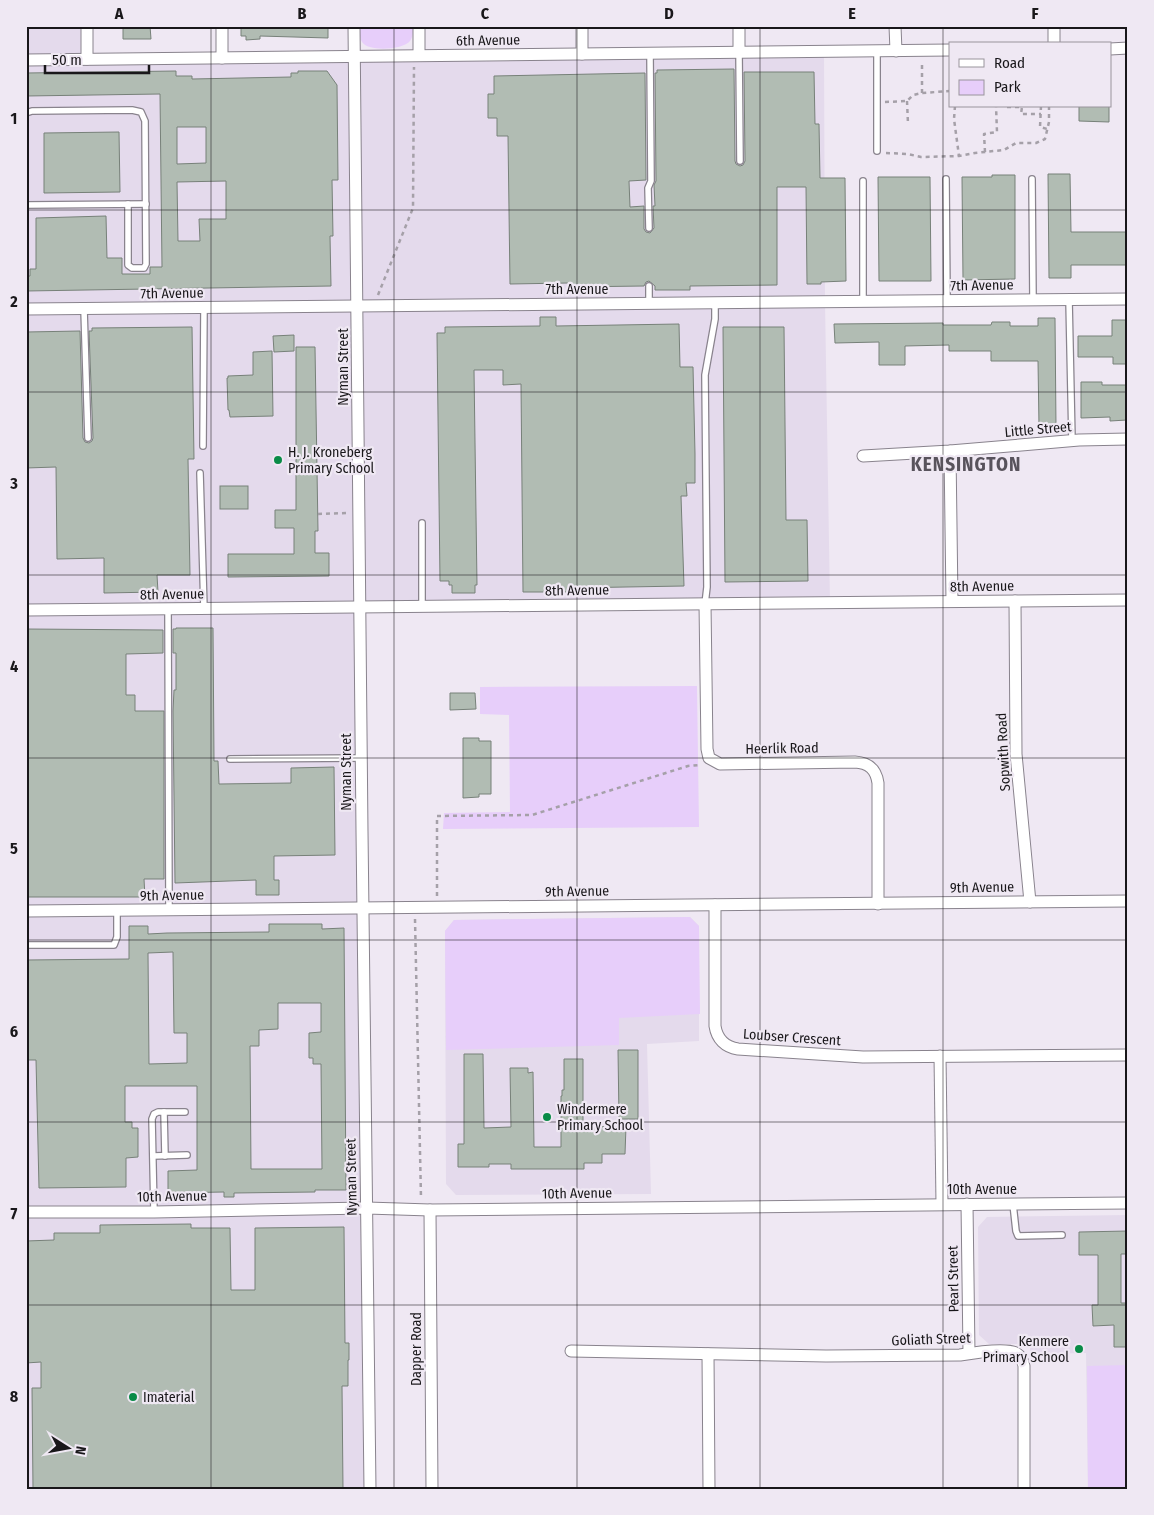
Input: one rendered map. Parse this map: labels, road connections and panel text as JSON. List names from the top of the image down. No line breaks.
{"streets":{"street":["6th Avenue","7th Avenue","Nyman Street","Little Street","8th Avenue","Heerlik Road","Sopwith Road","9th Avenue","Loubser Crescent","10th Avenue","Pearl Street","Goliath Street","Dapper Road"]},"crossings":[["6th Avenue","Nyman Street"],["7th Avenue","Nyman Street"],["Nyman Street","8th Avenue"],["Nyman Street","9th Avenue"],["Nyman Street","10th Avenue"],["8th Avenue","Sopwith Road"],["Heerlik Road","9th Avenue"],["Sopwith Road","9th Avenue"],["9th Avenue","Loubser Crescent"],["10th Avenue","Pearl Street"],["10th Avenue","Dapper Road"],["Pearl Street","Goliath Street"]],"districts":["KENSINGTON"],"places":["H. J. Kroneberg Primary School","Windermere Primary School","Kenmere Primary School","Imaterial"],"legend":["Road","Park"],"scale_bar":"50 m","north":"right","grid":{"columns":["A","B","C","D","E","F"],"rows":["1","2","3","4","5","6","7","8"]}}
